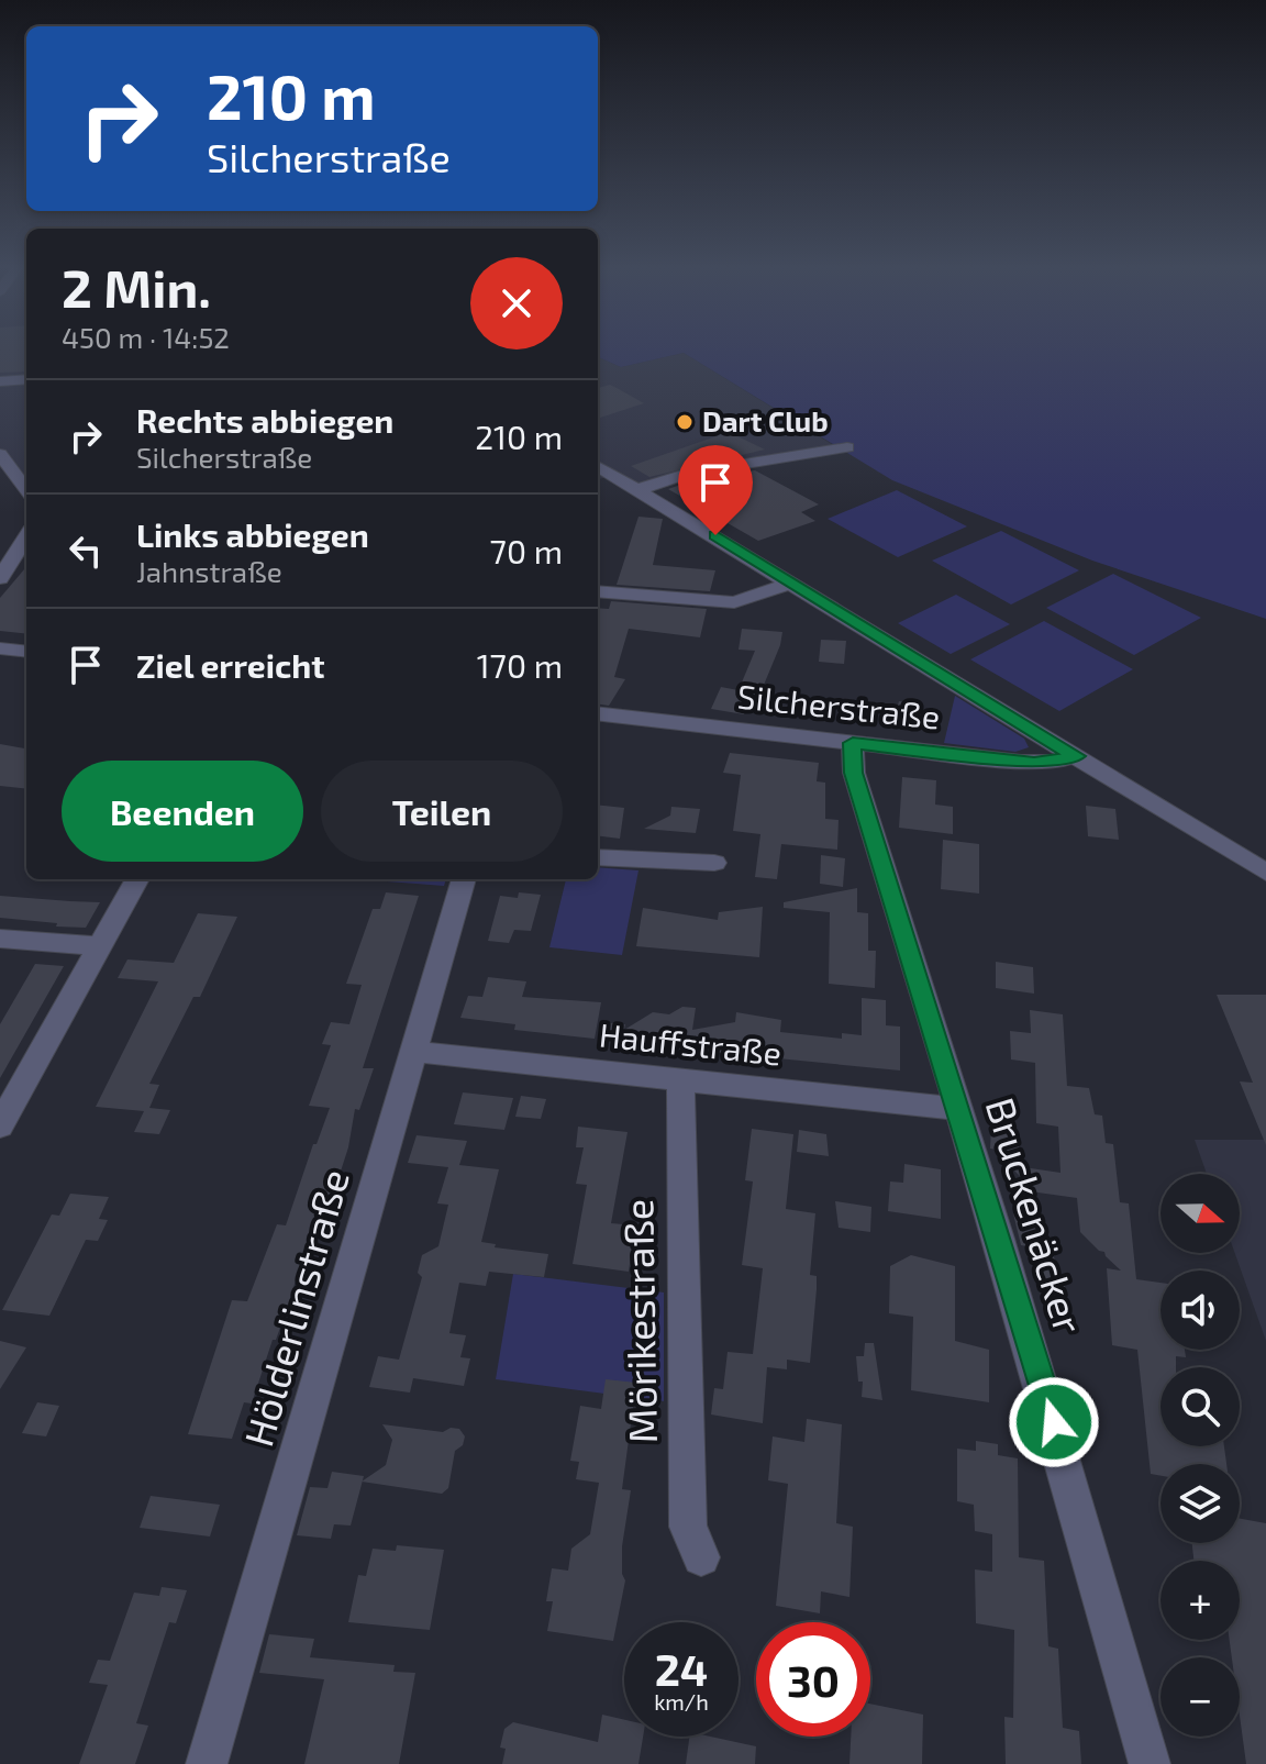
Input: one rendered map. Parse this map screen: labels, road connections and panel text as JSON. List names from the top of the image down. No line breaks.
{"streets":{"street":["Silcherstraße","Hauffstraße","Bruckenäcker","Hölderlinstraße","Mörikestraße"]},"crossings":[["Silcherstraße","Bruckenäcker"],["Hauffstraße","Bruckenäcker"],["Hauffstraße","Hölderlinstraße"],["Hauffstraße","Mörikestraße"]],"places":["Dart Club"],"north":"right","page":{"turn":["210 m","Silcherstraße"],"heading":["2 Min.","450 m · 14:52"],"list":[{"name":"Rechts abbiegen","note":"Silcherstraße","value":"210 m"},{"name":"Links abbiegen","note":"Jahnstraße","value":"70 m"},{"name":"Ziel erreicht","value":"170 m"}],"buttons":["Beenden","Teilen"],"map_buttons":["+","−"],"speed":"24 km/h","limit":"30"}}
